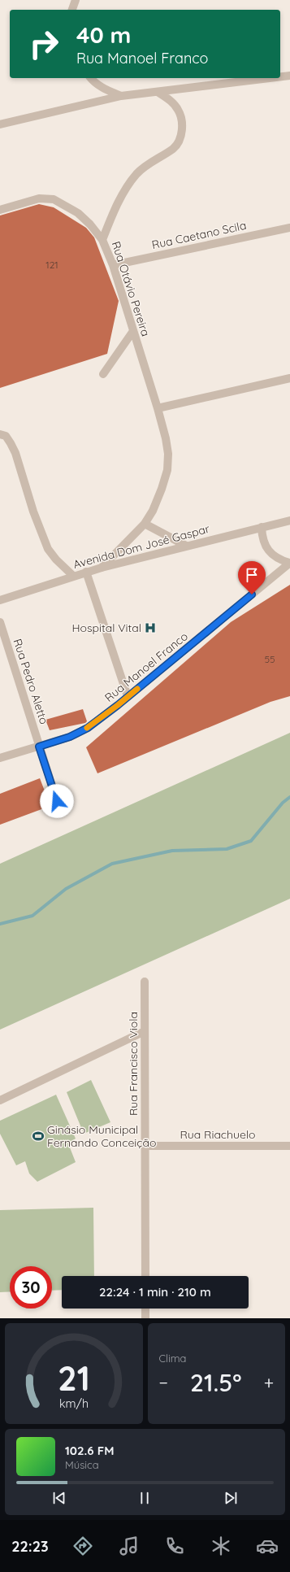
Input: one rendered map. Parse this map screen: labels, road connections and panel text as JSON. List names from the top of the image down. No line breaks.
{"streets":{"street":["Rua Caetano Scila","Rua Otávio Pereira","Avenida Dom José Gaspar","Rua Manoel Franco","Rua Pedro Aletto","Rua Francisco Viola","Rua Riachuelo"]},"crossings":[["Rua Caetano Scila","Rua Otávio Pereira"],["Rua Otávio Pereira","Avenida Dom José Gaspar"],["Rua Manoel Franco","Rua Pedro Aletto"],["Rua Francisco Viola","Rua Riachuelo"]],"places":{"hospital":["Hospital Vital"],"sports":["Ginásio Municipal Fernando Conceição"]},"house_numbers":["121","55"],"page":{"turn":["40 m","Rua Manoel Franco"],"limit":"30","trip":"22:24 · 1 min · 210 m","tile":"Clima","heat":["−","21.5°","+"],"song":["102.6 FM","Música"],"tabs":"22:23","gauge":["21","km/h"]}}
